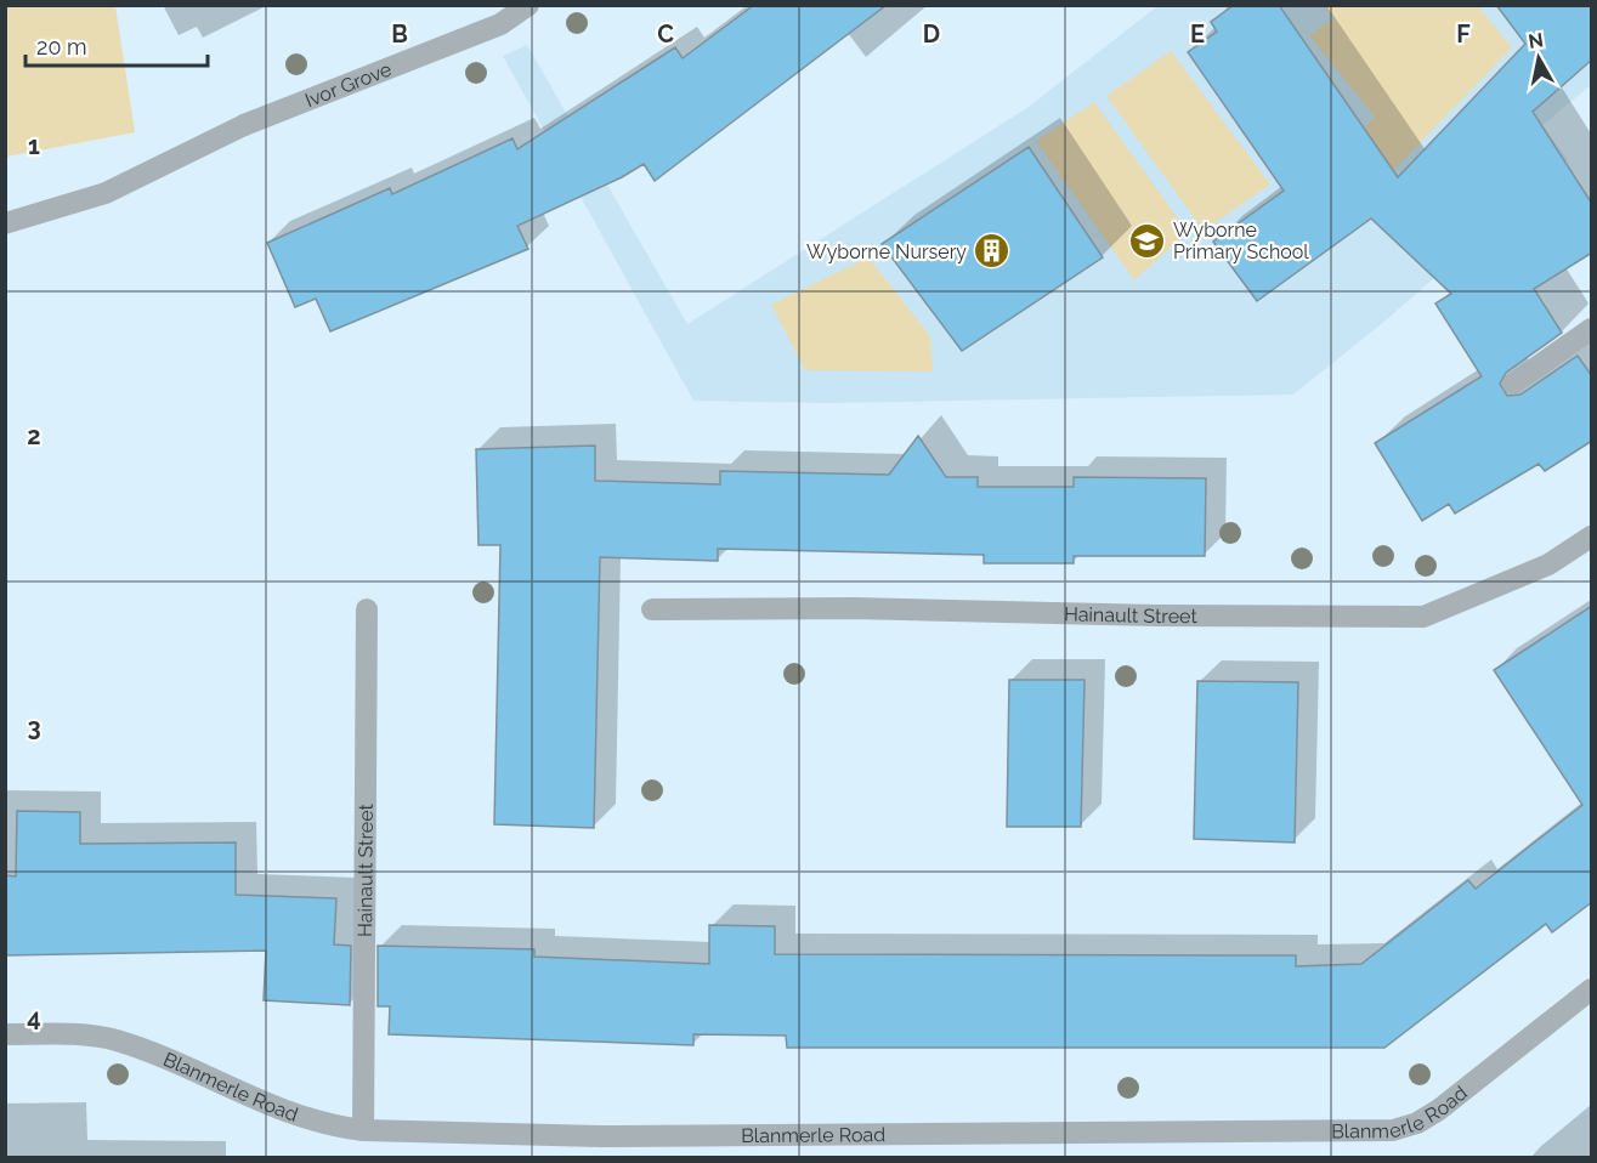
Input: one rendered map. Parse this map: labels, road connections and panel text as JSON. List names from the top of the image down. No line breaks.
{"streets":{"street":["Ivor Grove","Hainault Street","Blanmerle Road"]},"crossings":[["Hainault Street","Blanmerle Road"]],"places":{"school or university":["Wyborne Primary School"],"building":["Wyborne Nursery"]},"scale_bar":"20 m","north":"top","grid":{"columns":["B","C","D","E","F"],"rows":["1","2","3","4"]}}
